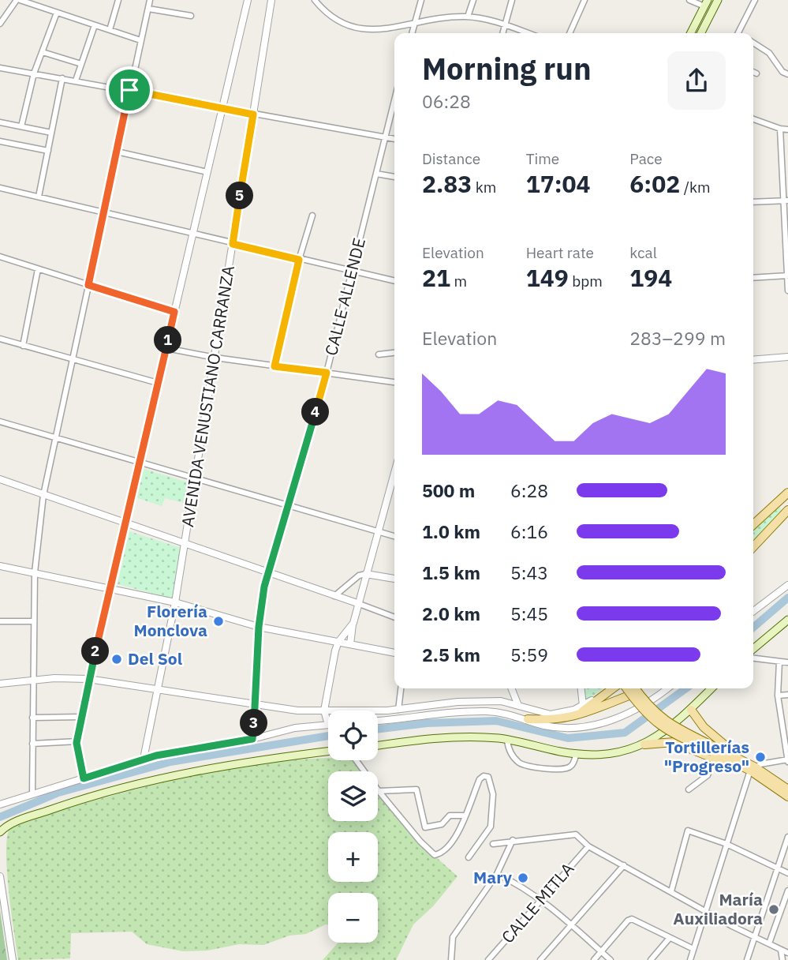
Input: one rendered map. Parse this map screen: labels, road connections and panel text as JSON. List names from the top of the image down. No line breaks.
{"streets":{"street":["CALLE ALLENDE","AVENIDA VENUSTIANO CARRANZA","CALLE MITLA"]},"places":["Florería Monclova","Del Sol","Tortillerías \"Progreso\"","Mary","María Auxiliadora"],"page":{"heading":["Morning run","06:28"],"stats":[["Distance","2.83 km"],["Time","17:04"],["Pace","6:02 /km"],["Elevation","21 m"],["Heart rate","149 bpm"],["kcal","194"]],"pins":["5","1","4","2","3"],"chart":["Elevation","283–299 m"],"list":[{"name":"500 m","note":"6:28"},{"name":"1.0 km","note":"6:16"},{"name":"1.5 km","note":"5:43"},{"name":"2.0 km","note":"5:45"},{"name":"2.5 km","note":"5:59"}],"map_buttons":["+","−"]}}
